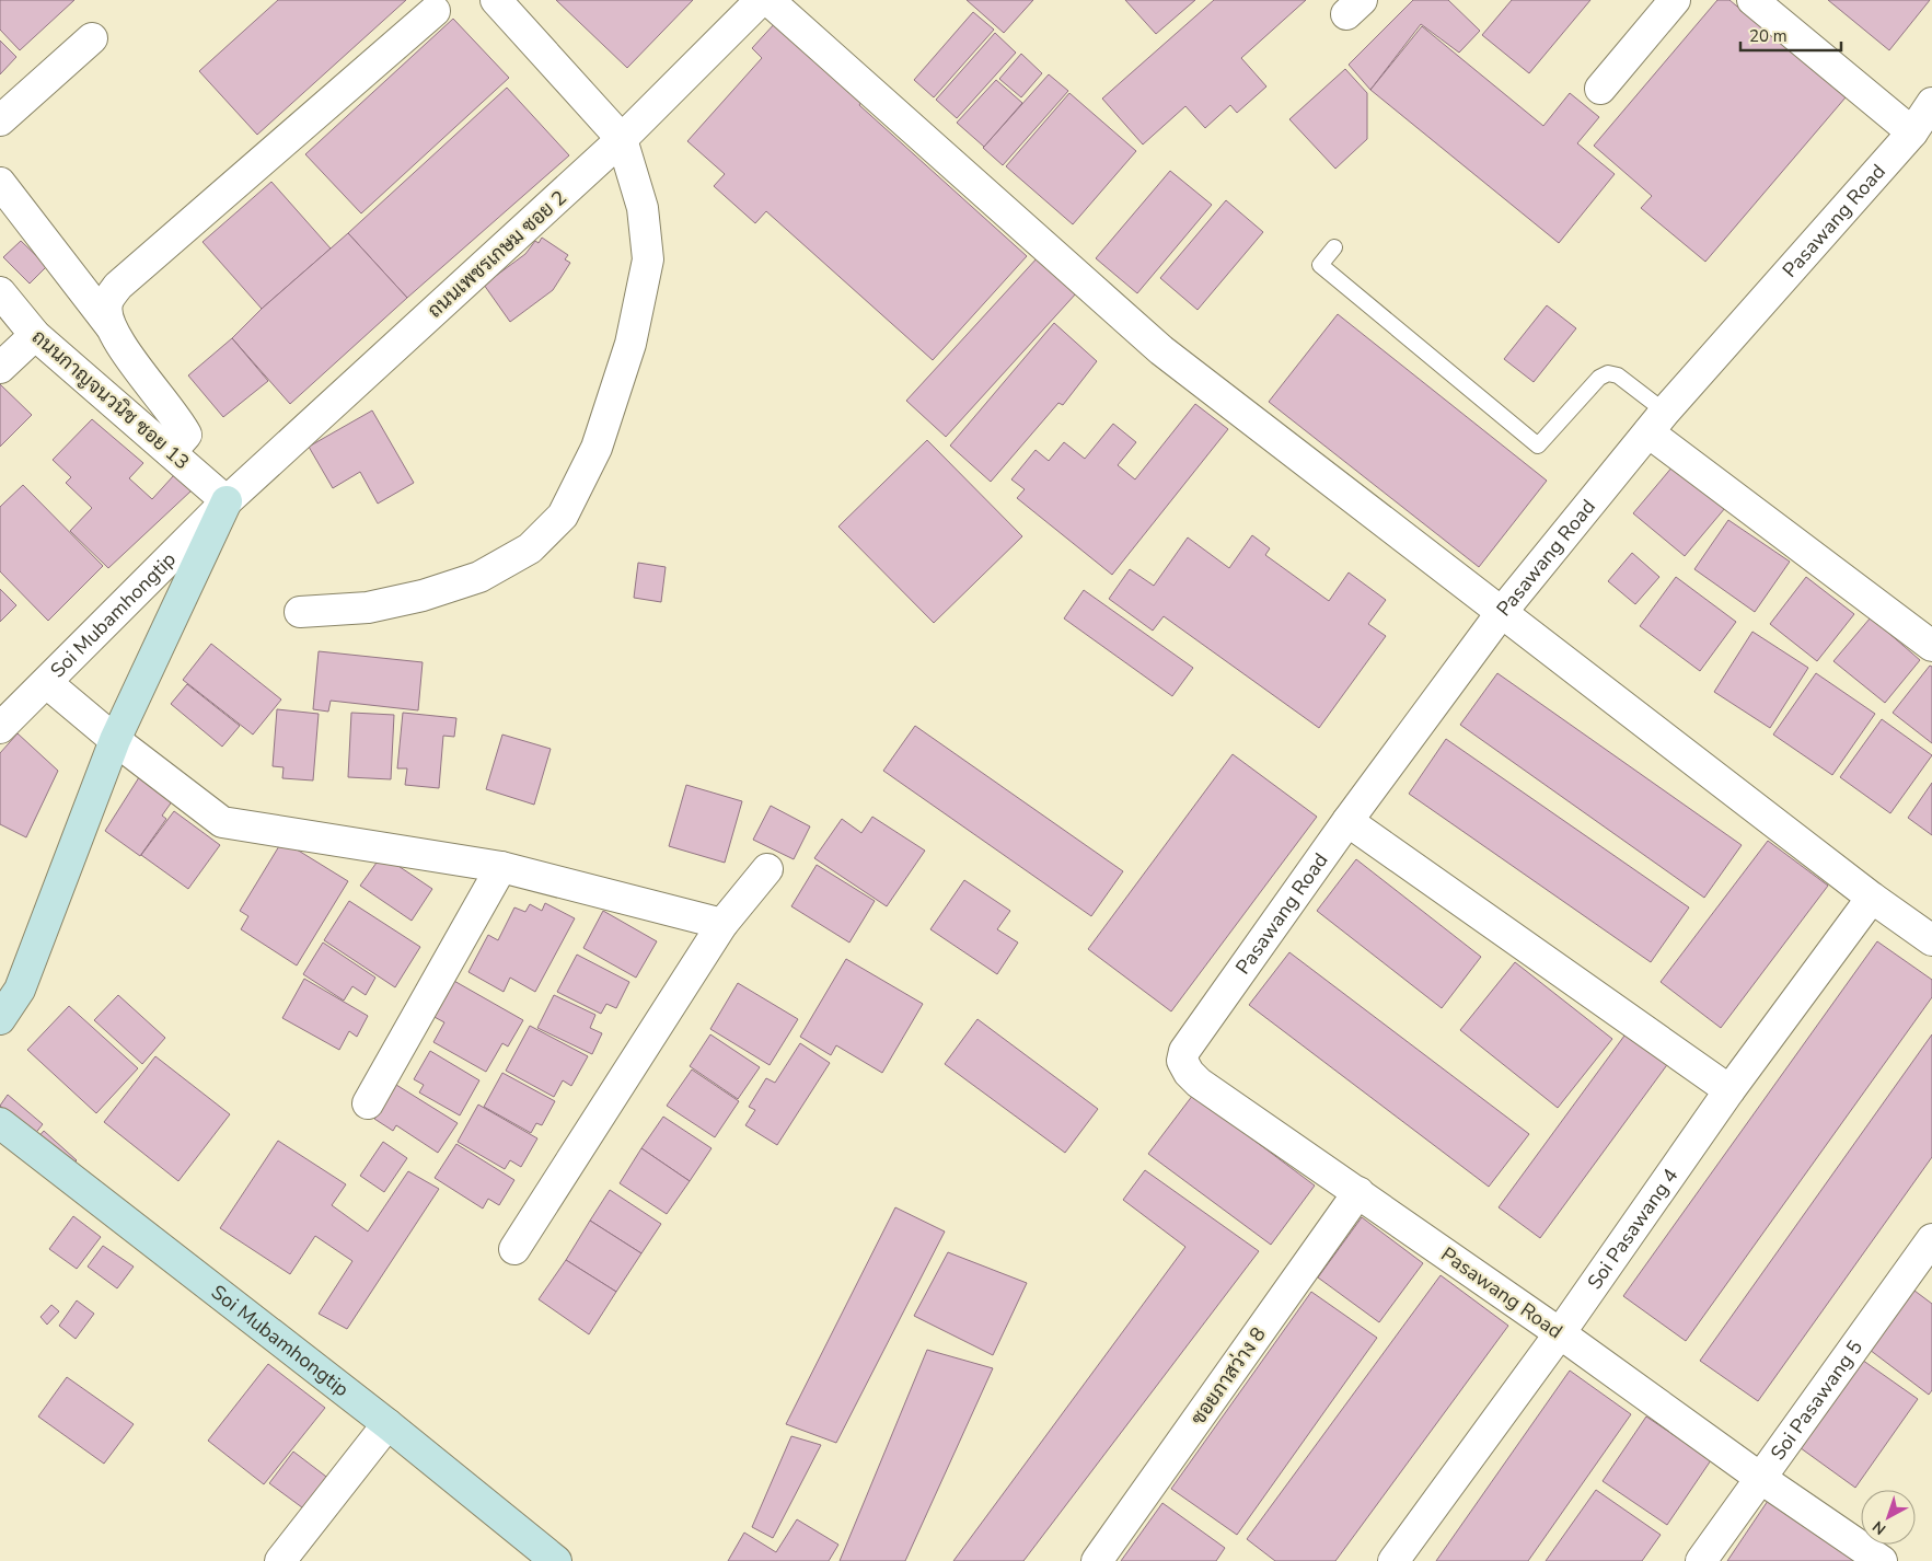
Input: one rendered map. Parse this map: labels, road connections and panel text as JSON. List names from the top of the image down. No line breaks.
{"streets":{"street":["Pasawang Road","ถนนเพชรเกษม ซอย 2","ถนนกาญจนวนิช ซอย 13","Soi Mubamhongtip","Soi Pasawang 4","ซอยภาสว่าง 8","Soi Pasawang 5"]},"crossings":[["Pasawang Road","Soi Pasawang 4"],["Pasawang Road","ซอยภาสว่าง 8"],["Pasawang Road","Soi Pasawang 5"],["ถนนเพชรเกษม ซอย 2","ถนนกาญจนวนิช ซอย 13"],["ถนนเพชรเกษม ซอย 2","Soi Mubamhongtip"],["ถนนกาญจนวนิช ซอย 13","Soi Mubamhongtip"]],"scale_bar":"20 m","north":"bottom left"}
